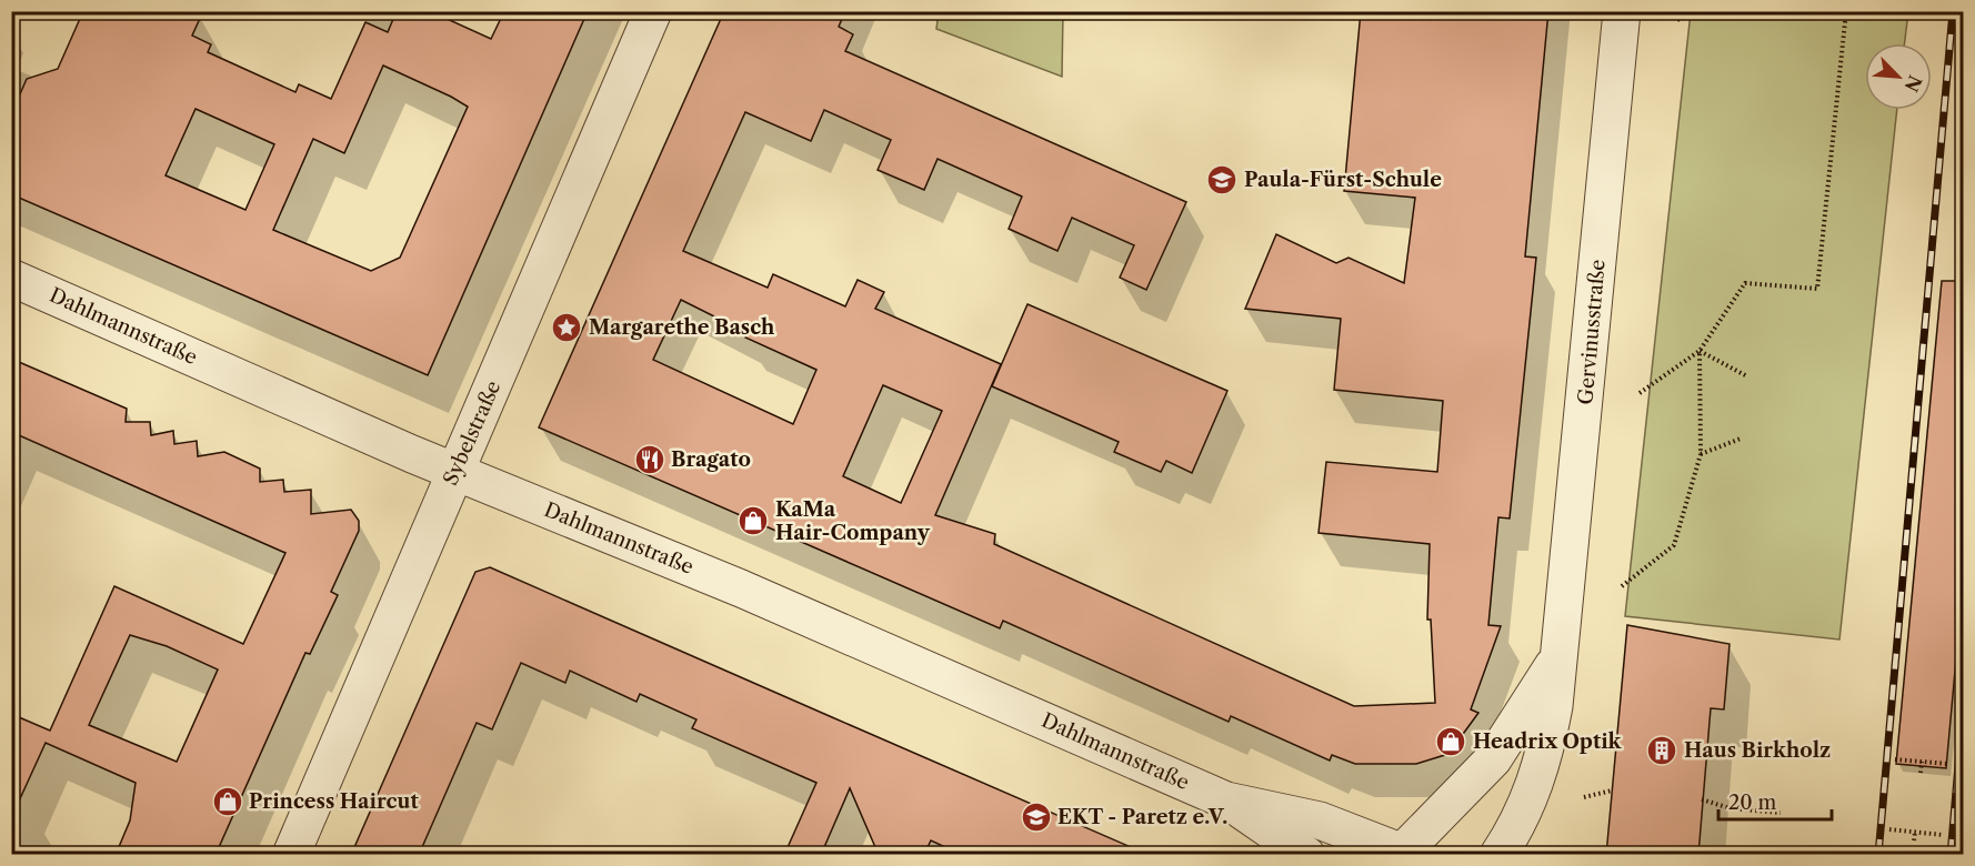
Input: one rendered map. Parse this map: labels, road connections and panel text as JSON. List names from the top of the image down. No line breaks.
{"streets":{"street":["Dahlmannstraße","Gervinusstraße","Sybelstraße"]},"crossings":[["Dahlmannstraße","Gervinusstraße"],["Dahlmannstraße","Sybelstraße"]],"places":{"school or university":["Paula-Fürst-Schule","EKT - Paretz e.V."],"place":["Margarethe Basch"],"restaurant":["Bragato"],"shop":["KaMa Hair-Company","Headrix Optik","Princess Haircut"],"building":["Haus Birkholz"]},"scale_bar":"20 m","north":"bottom right"}
